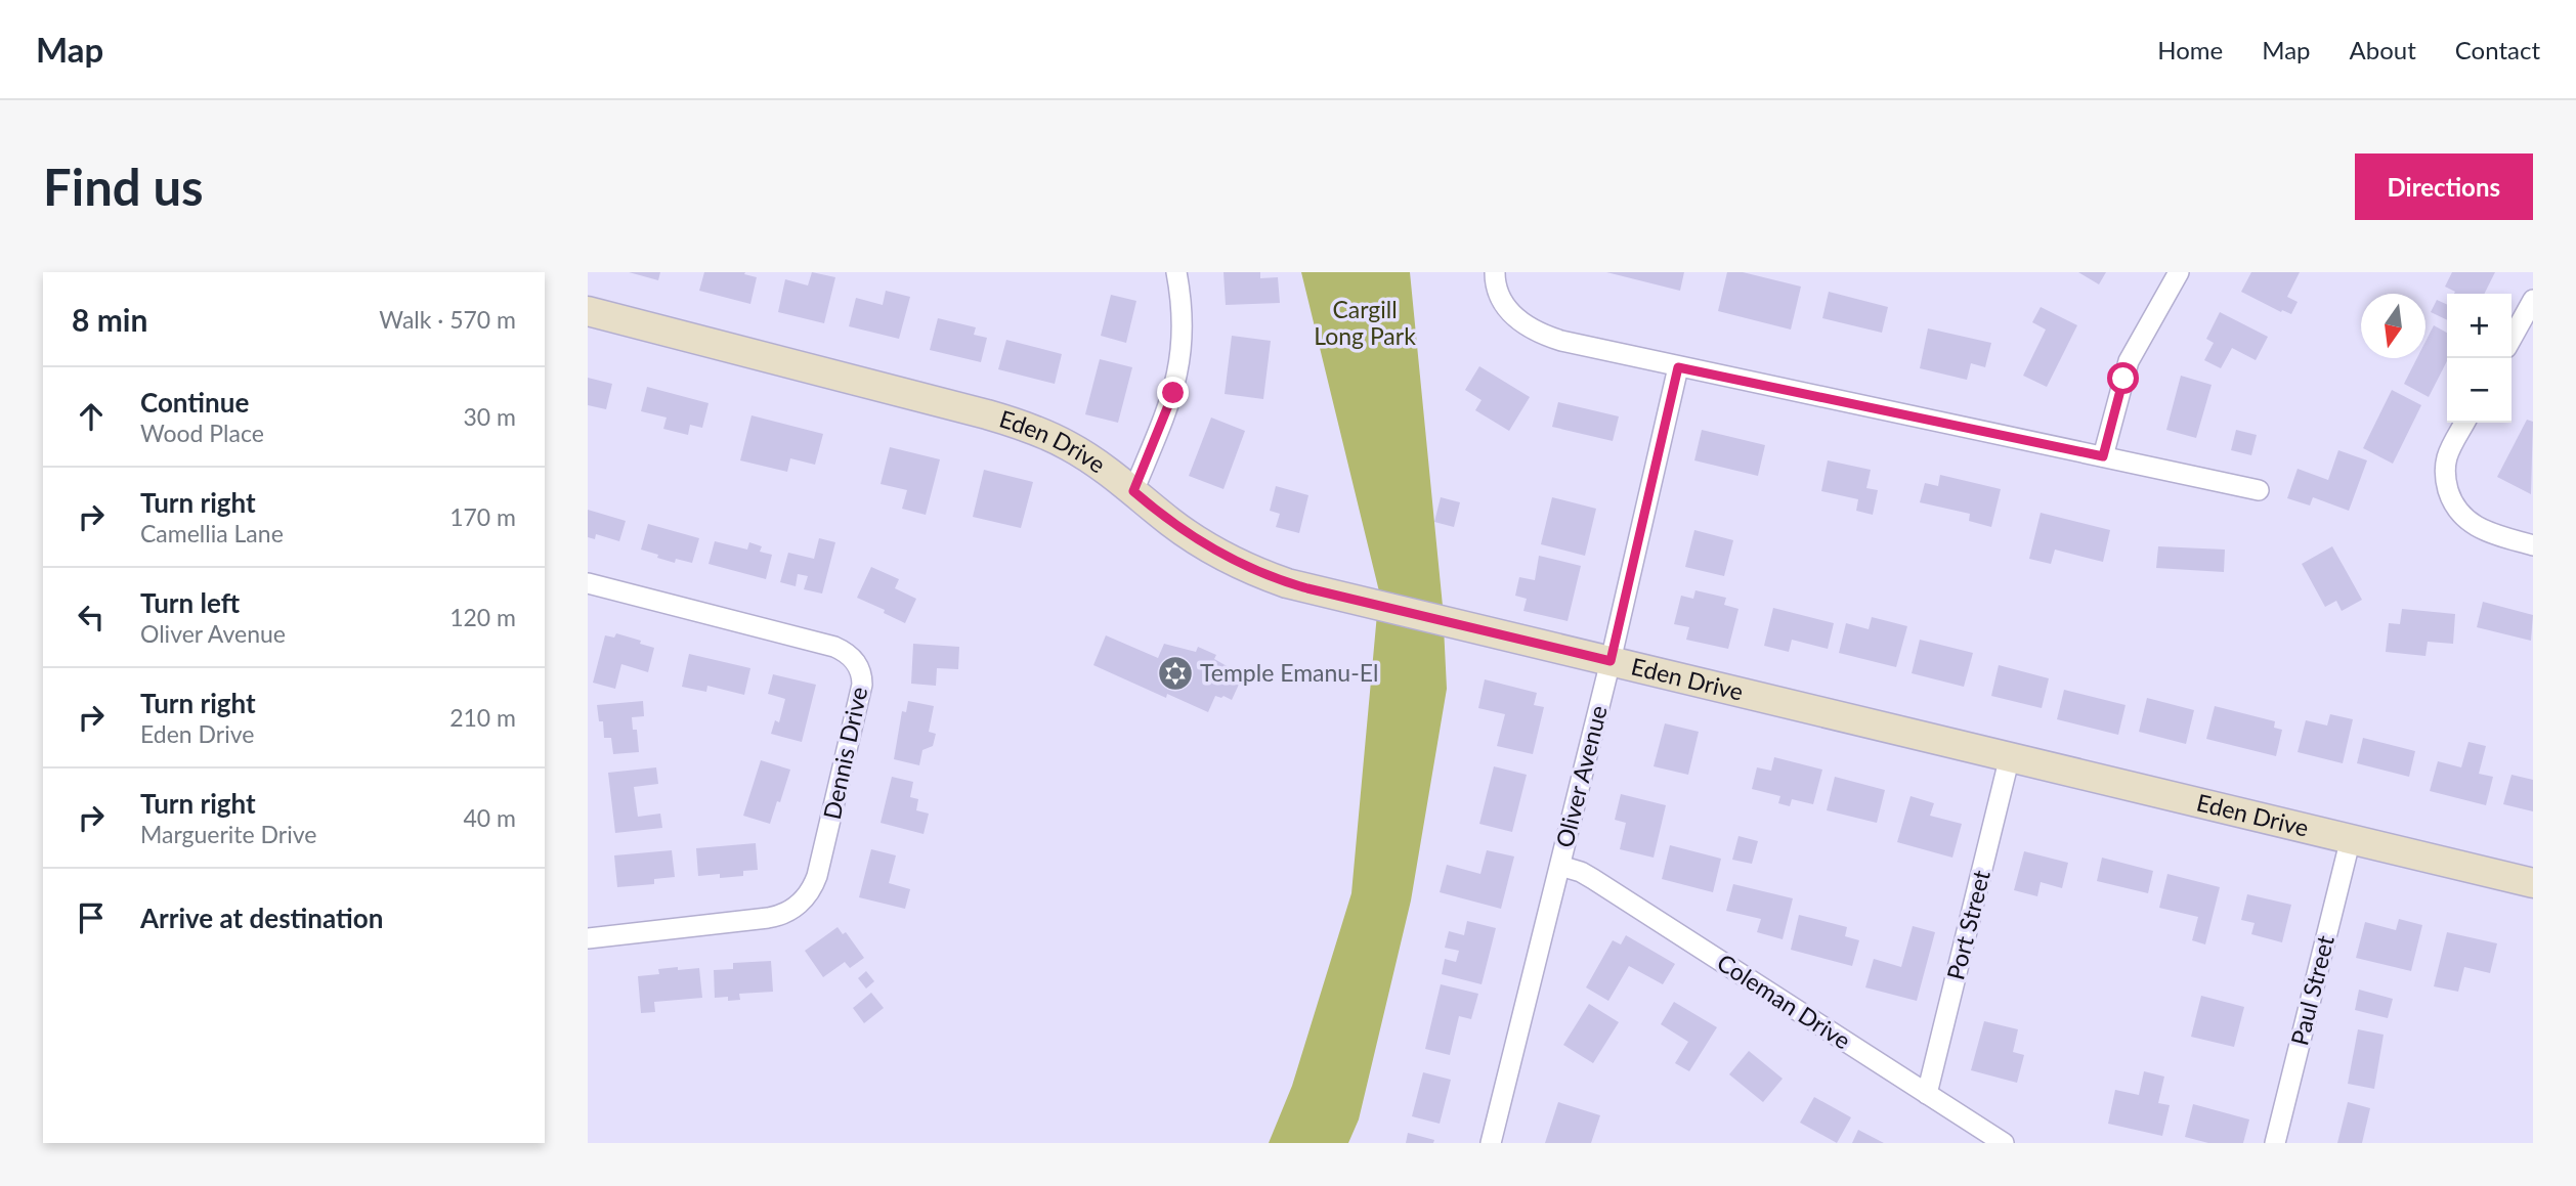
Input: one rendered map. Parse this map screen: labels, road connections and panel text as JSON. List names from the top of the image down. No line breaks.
{"streets":{"street":["Eden Drive","Dennis Drive","Oliver Avenue","Port Street","Paul Street","Coleman Drive"]},"crossings":[["Eden Drive","Oliver Avenue"],["Eden Drive","Port Street"],["Eden Drive","Paul Street"],["Oliver Avenue","Coleman Drive"],["Port Street","Coleman Drive"]],"parks":["Cargill Long Park"],"places":{"synagogue":["Temple Emanu-El"]},"north":"bottom","page":{"header":"Map","nav":["Home","Map","About","Contact"],"buttons":"Directions","title":"Find us","heading":["8 min","Walk · 570 m"],"map_buttons":["+","−"],"list":[["Continue","Wood Place","30 m"],["Turn right","Camellia Lane","170 m"],["Turn left","Oliver Avenue","120 m"],["Turn right","Eden Drive","210 m"],["Turn right","Marguerite Drive","40 m"],"Arrive at destination"]}}
